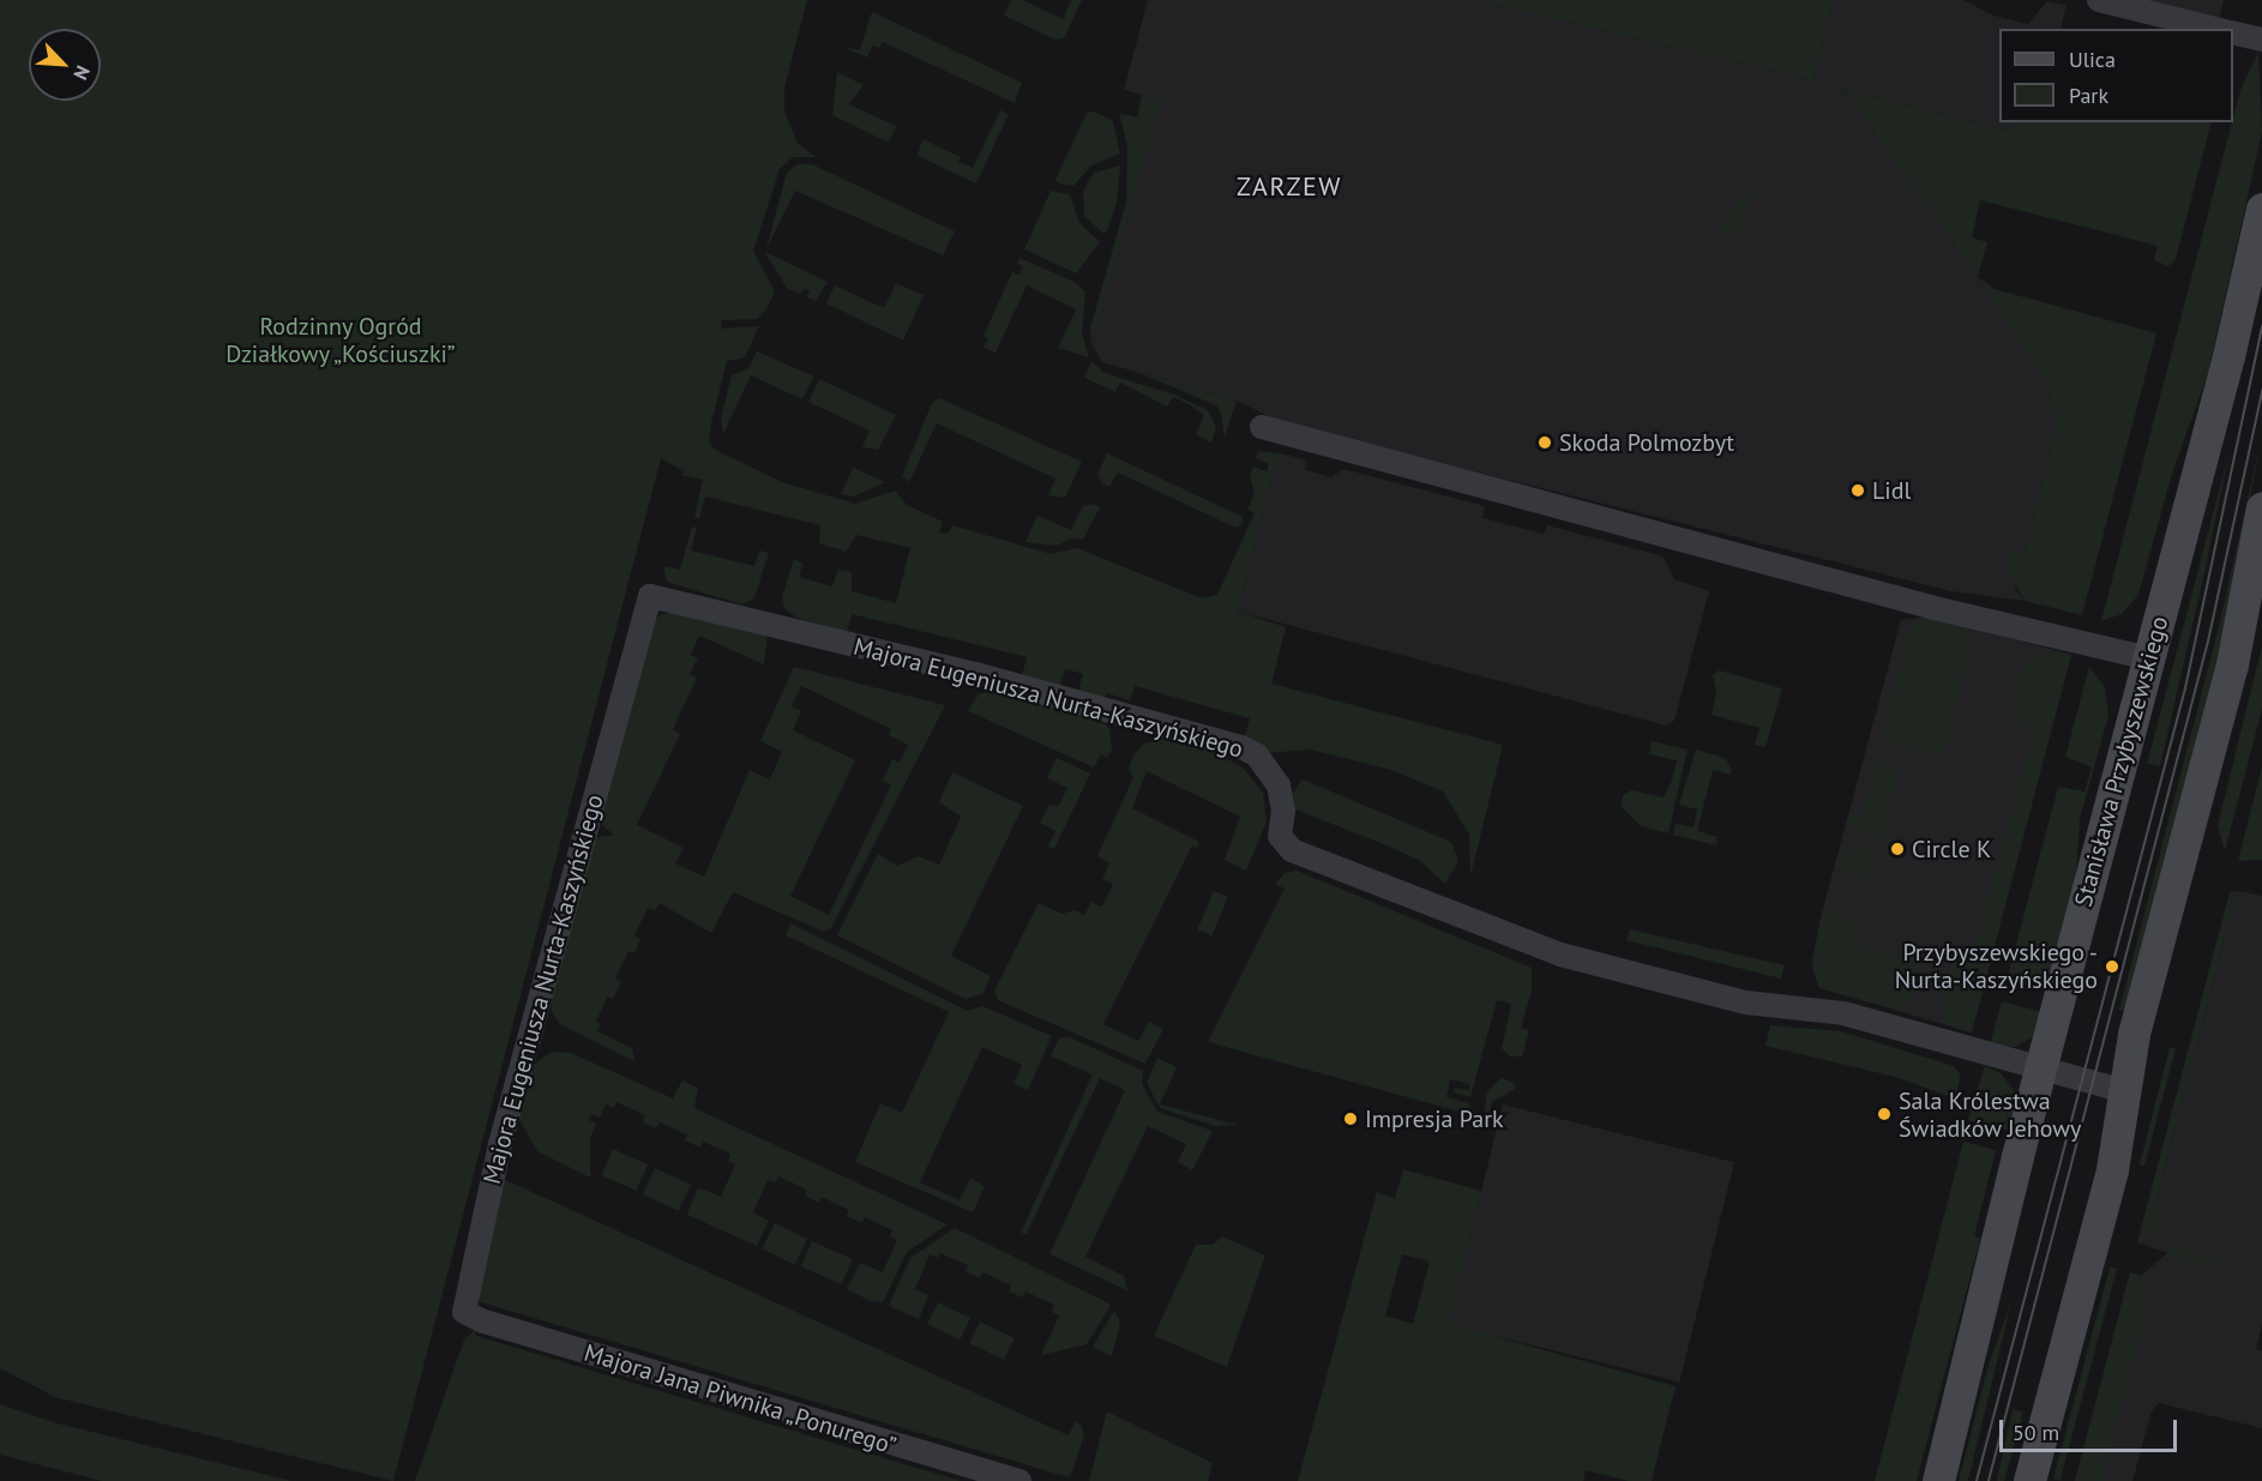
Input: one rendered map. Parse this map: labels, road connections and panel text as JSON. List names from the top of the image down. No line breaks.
{"streets":{"main road":["Stanisława Przybyszewskiego"],"street":["Majora Eugeniusza Nurta-Kaszyńskiego","Majora Jana Piwnika „Ponurego”"]},"crossings":[["Majora Eugeniusza Nurta-Kaszyńskiego","Stanisława Przybyszewskiego"],["Majora Eugeniusza Nurta-Kaszyńskiego","Majora Jana Piwnika „Ponurego”"]],"districts":["ZARZEW"],"parks":["Rodzinny Ogród Działkowy „Kościuszki”"],"places":["Skoda Polmozbyt","Lidl","Circle K","Przybyszewskiego - Nurta-Kaszyńskiego","Sala Królestwa Świadków Jehowy","Impresja Park"],"legend":["Ulica","Park"],"scale_bar":"50 m","north":"bottom right"}
